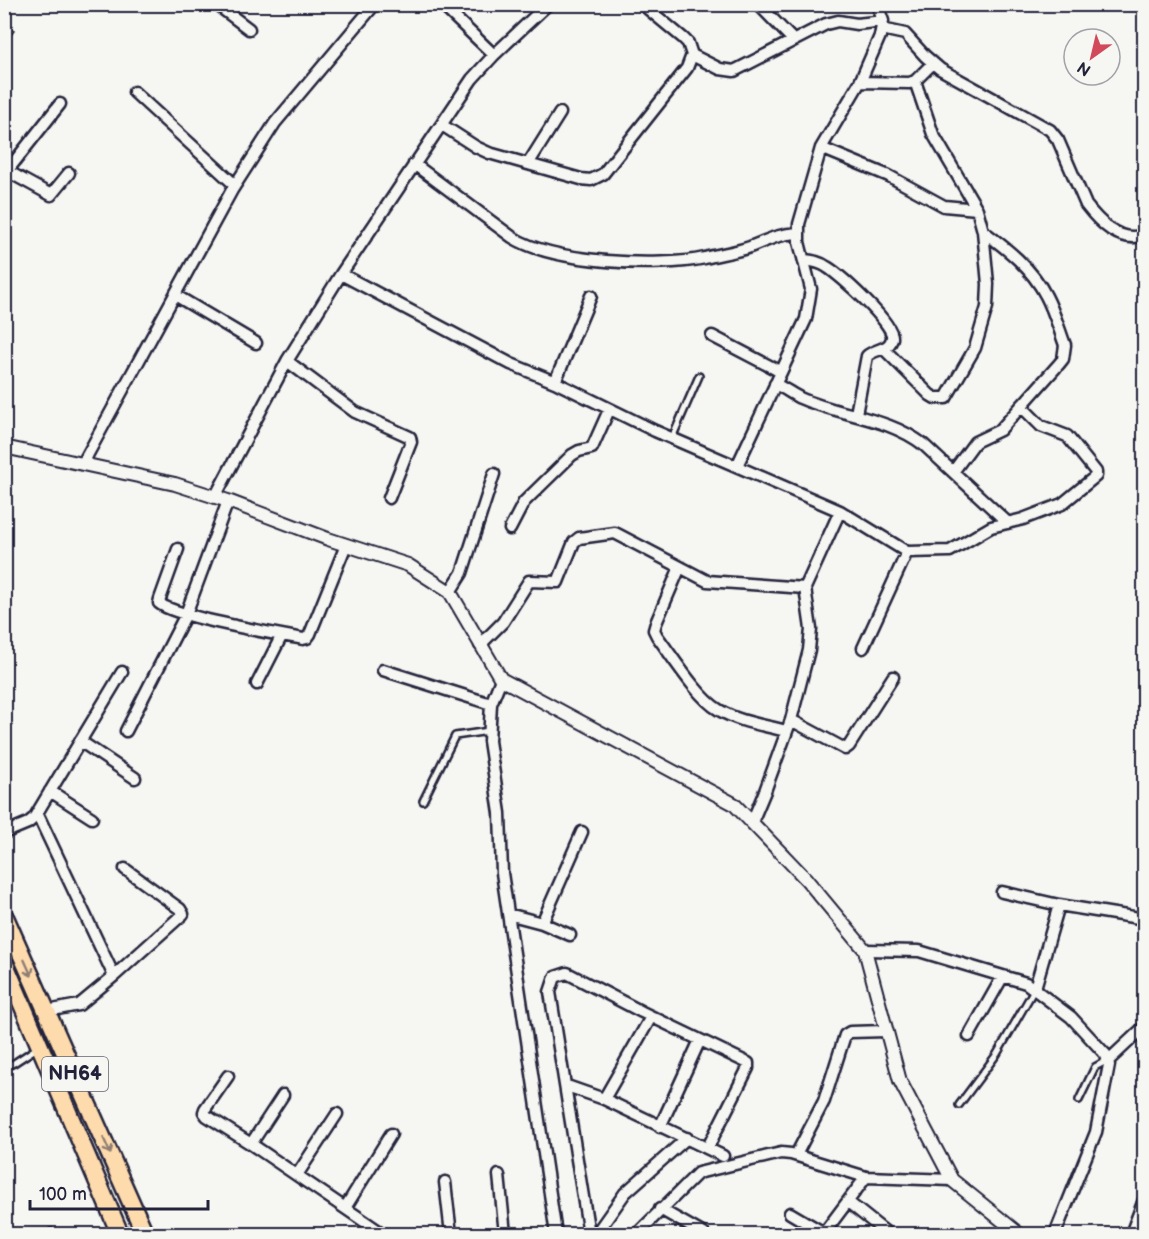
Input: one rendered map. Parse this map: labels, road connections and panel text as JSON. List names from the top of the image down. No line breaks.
{"streets":{"highway":["NH64"]},"scale_bar":"100 m","north":"bottom left"}
